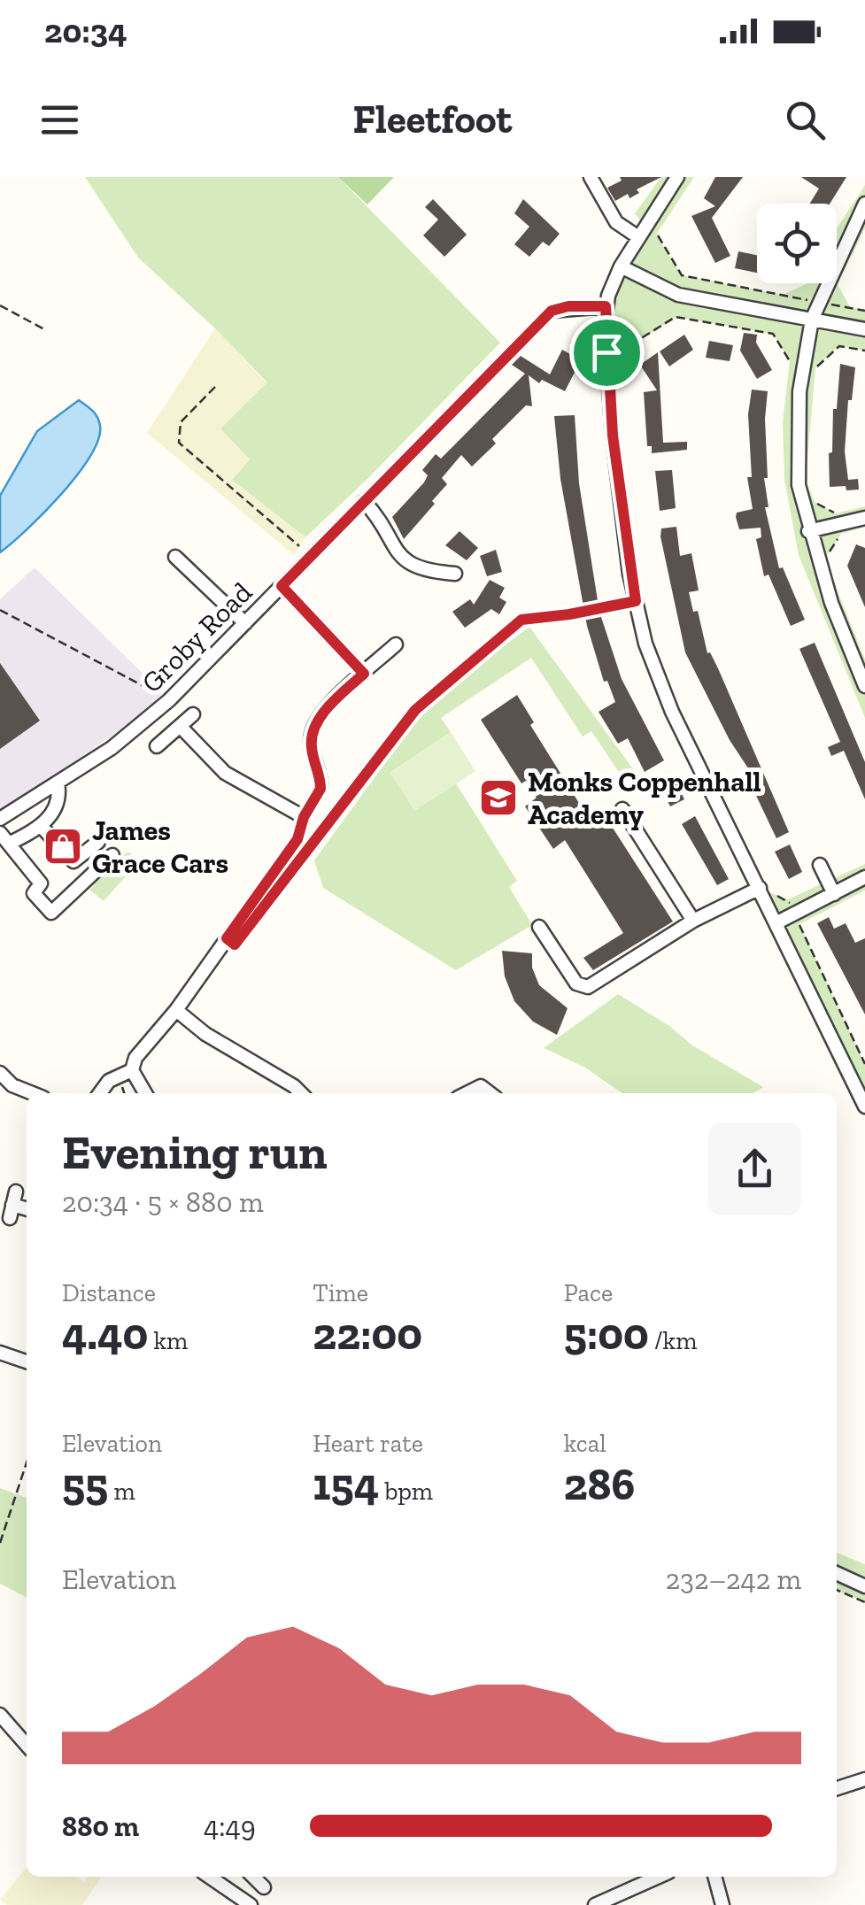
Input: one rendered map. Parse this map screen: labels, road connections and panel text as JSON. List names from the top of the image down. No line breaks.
{"streets":{"street":["Groby Road"]},"places":{"school or university":["Monks Coppenhall Academy"],"shop":["James Grace Cars"]},"page":{"status":"20:34","header":"Fleetfoot","heading":["Evening run","20:34 · 5 × 880 m"],"stats":[["Distance","4.40 km"],["Time","22:00"],["Pace","5:00 /km"],["Elevation","55 m"],["Heart rate","154 bpm"],["kcal","286"]],"chart":["Elevation","232–242 m"],"list":[{"name":"880 m","note":"4:49"}]}}
